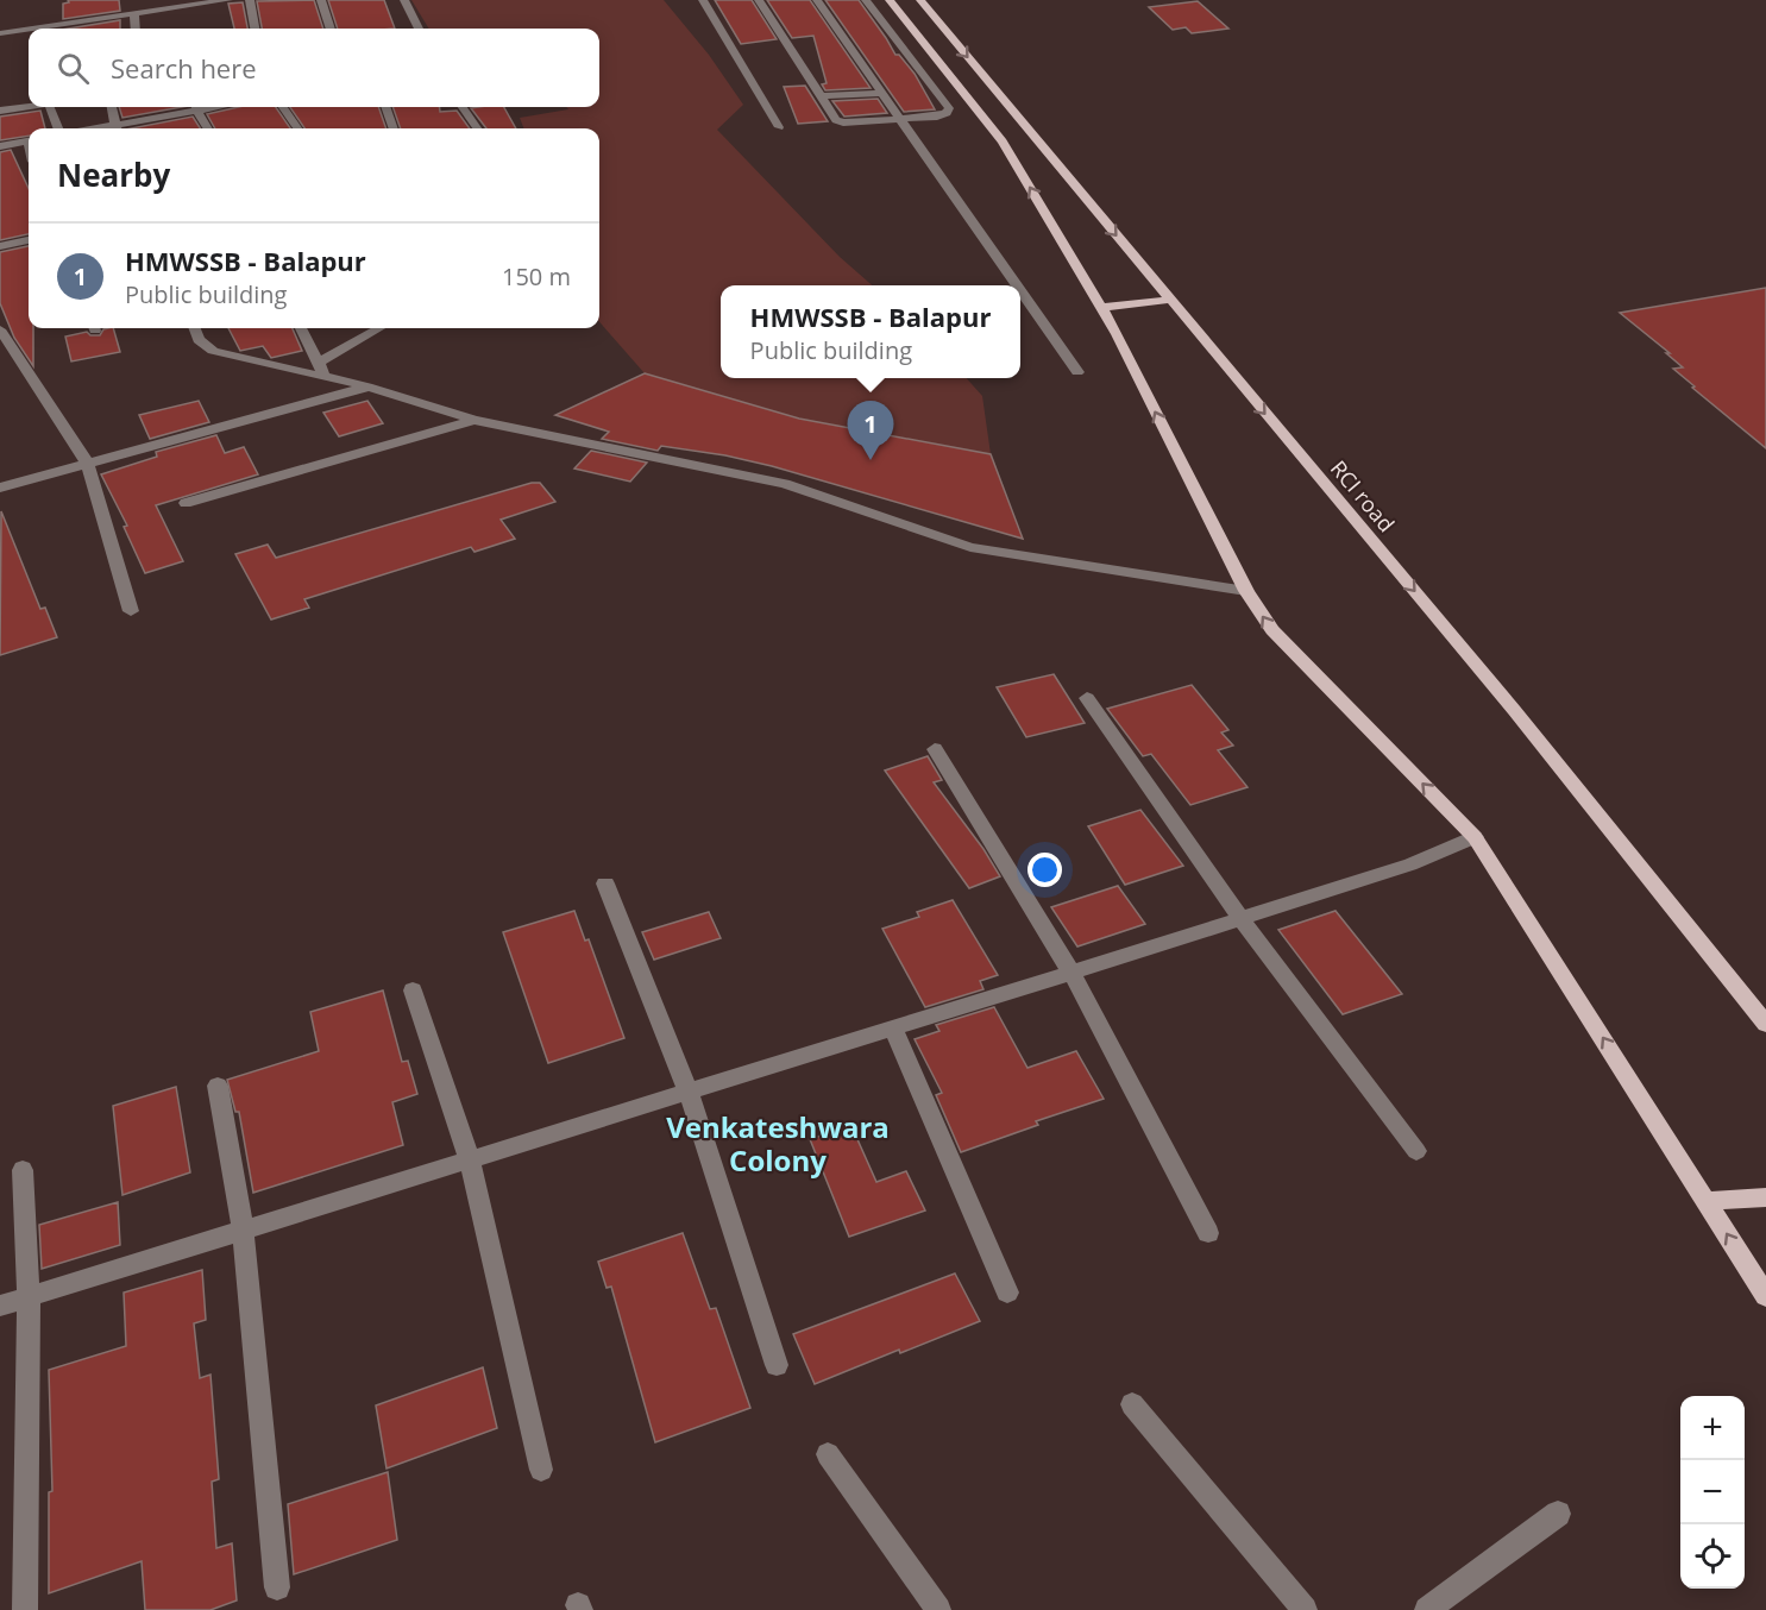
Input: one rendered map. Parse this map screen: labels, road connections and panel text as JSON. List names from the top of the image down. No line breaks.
{"streets":{"main road":["RCI road"]},"districts":["Venkateshwara Colony"],"page":{"search":"Search here","heading":"Nearby","list":[{"mark":"1","name":"HMWSSB - Balapur","note":"Public building","value":"150 m"}],"popup":["HMWSSB - Balapur","Public building"],"pins":"1","map_buttons":["+","−"]}}
